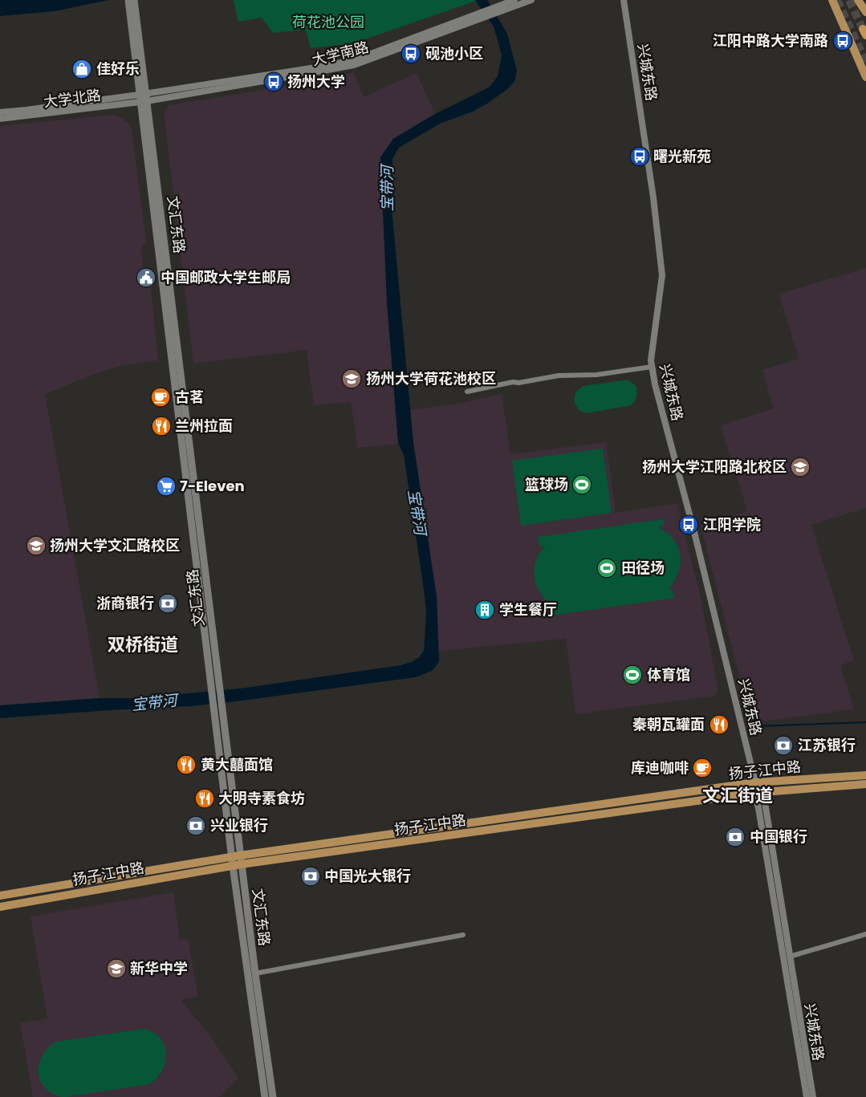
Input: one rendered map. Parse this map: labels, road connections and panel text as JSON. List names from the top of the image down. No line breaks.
{"streets":{"main road":["文汇东路","扬子江中路"],"street":["大学南路","兴城东路","大学北路"]},"crossings":[["大学南路","大学北路"],["大学南路","文汇东路"],["兴城东路","扬子江中路"],["大学北路","文汇东路"],["文汇东路","扬子江中路"]],"districts":["双桥街道","文汇街道"],"water":["宝带河"],"parks":["荷花池公园"],"places":{"bus stop":["江阳中路大学南路","砚池小区","扬州大学","曙光新苑","江阳学院"],"shop":["佳好乐"],"public building":["中国邮政大学生邮局"],"school or university":["扬州大学荷花池校区","扬州大学江阳路北校区","扬州大学文汇路校区","新华中学"],"cafe":["古茗","库迪咖啡"],"restaurant":["兰州拉面","秦朝瓦罐面","黄大囍面馆","大明寺素食坊"],"sports":["篮球场","田径场","体育馆"],"supermarket":["7-Eleven"],"bank":["浙商银行","江苏银行","兴业银行","中国银行","中国光大银行"],"building":["学生餐厅"]}}
